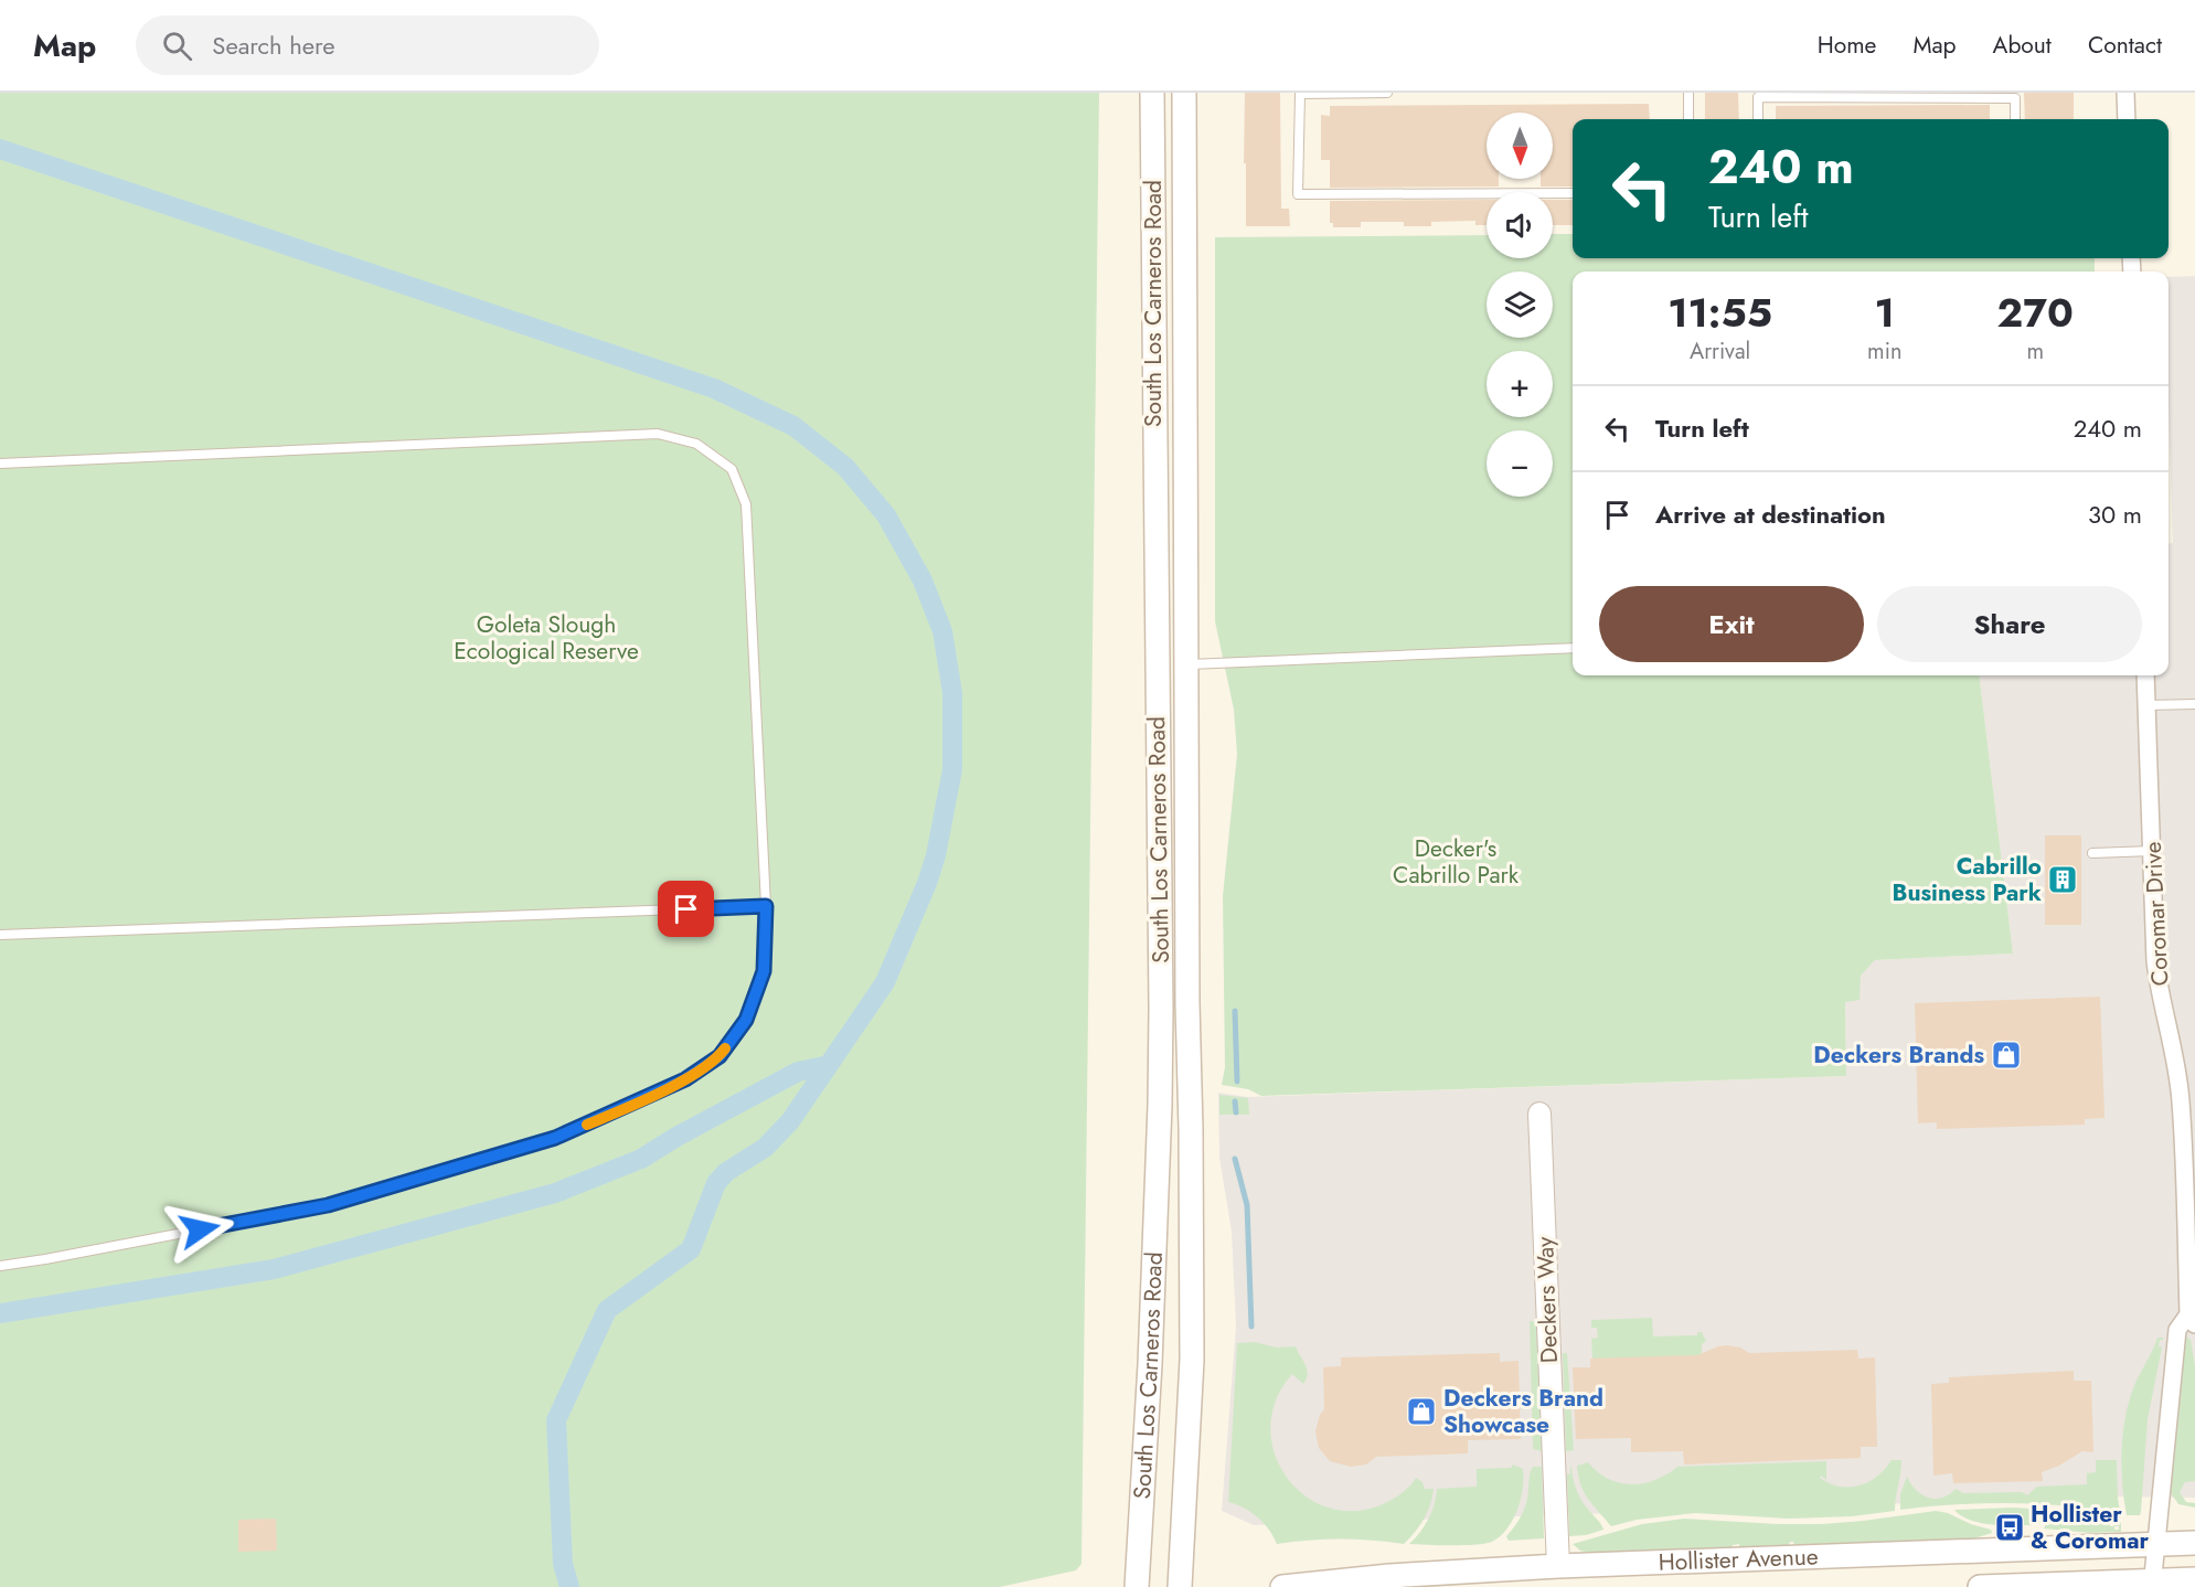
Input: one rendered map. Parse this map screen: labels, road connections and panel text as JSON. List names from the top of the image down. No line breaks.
{"streets":{"main road":["South Los Carneros Road","Hollister Avenue"],"street":["Coromar Drive","Deckers Way"]},"crossings":[["Coromar Drive","Hollister Avenue"],["Deckers Way","Hollister Avenue"]],"parks":["Goleta Slough Ecological Reserve","Decker's Cabrillo Park"],"places":{"building":["Cabrillo Business Park"],"shop":["Deckers Brands","Deckers Brand Showcase"],"bus stop":["Hollister & Coromar"]},"north":"bottom","page":{"header":"Map","search":"Search here","nav":["Home","Map","About","Contact"],"map_buttons":["+","−"],"turn":["240 m","Turn left"],"eta":["11:55","Arrival","1","min","270","m"],"list":[{"name":"Turn left","value":"240 m"},{"name":"Arrive at destination","value":"30 m"}],"buttons":["Exit","Share"]}}
